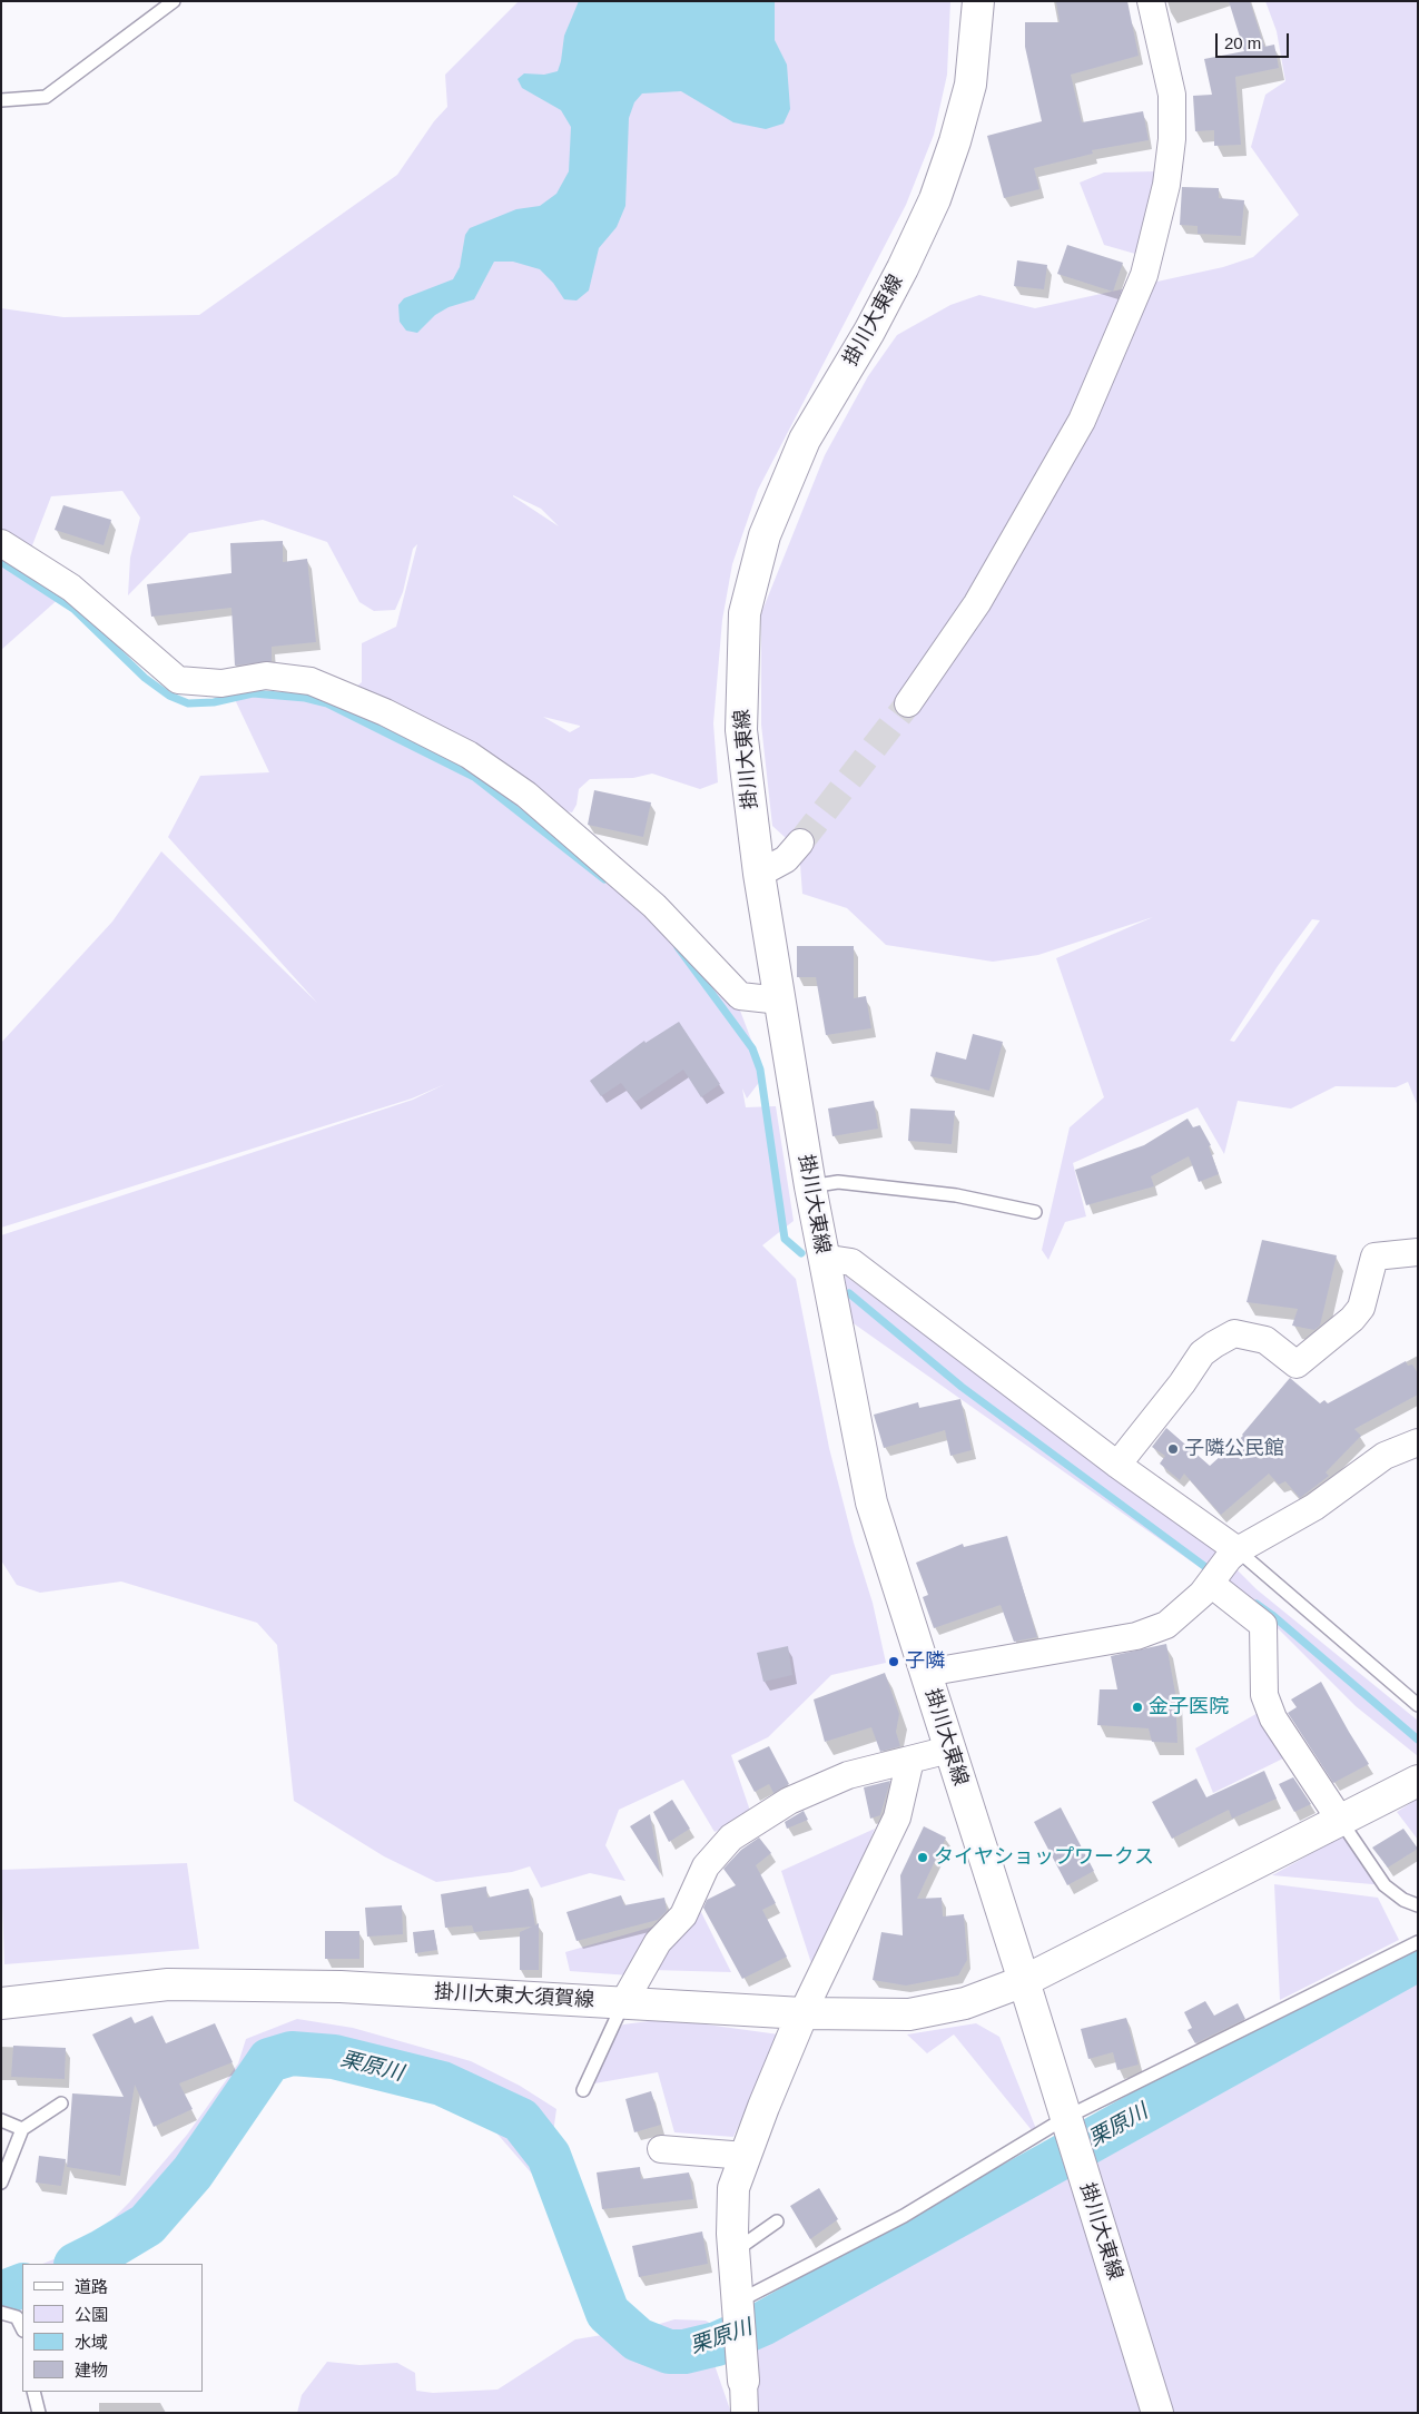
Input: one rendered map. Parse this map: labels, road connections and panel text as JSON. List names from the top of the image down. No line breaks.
{"streets":{"main road":["掛川大東線","掛川大東大須賀線"]},"crossings":[["掛川大東線","掛川大東大須賀線"]],"water":["栗原川"],"places":["子隣公民館","子隣","金子医院","タイヤショップワークス"],"legend":["道路","公園","水域","建物"],"scale_bar":"20 m"}
